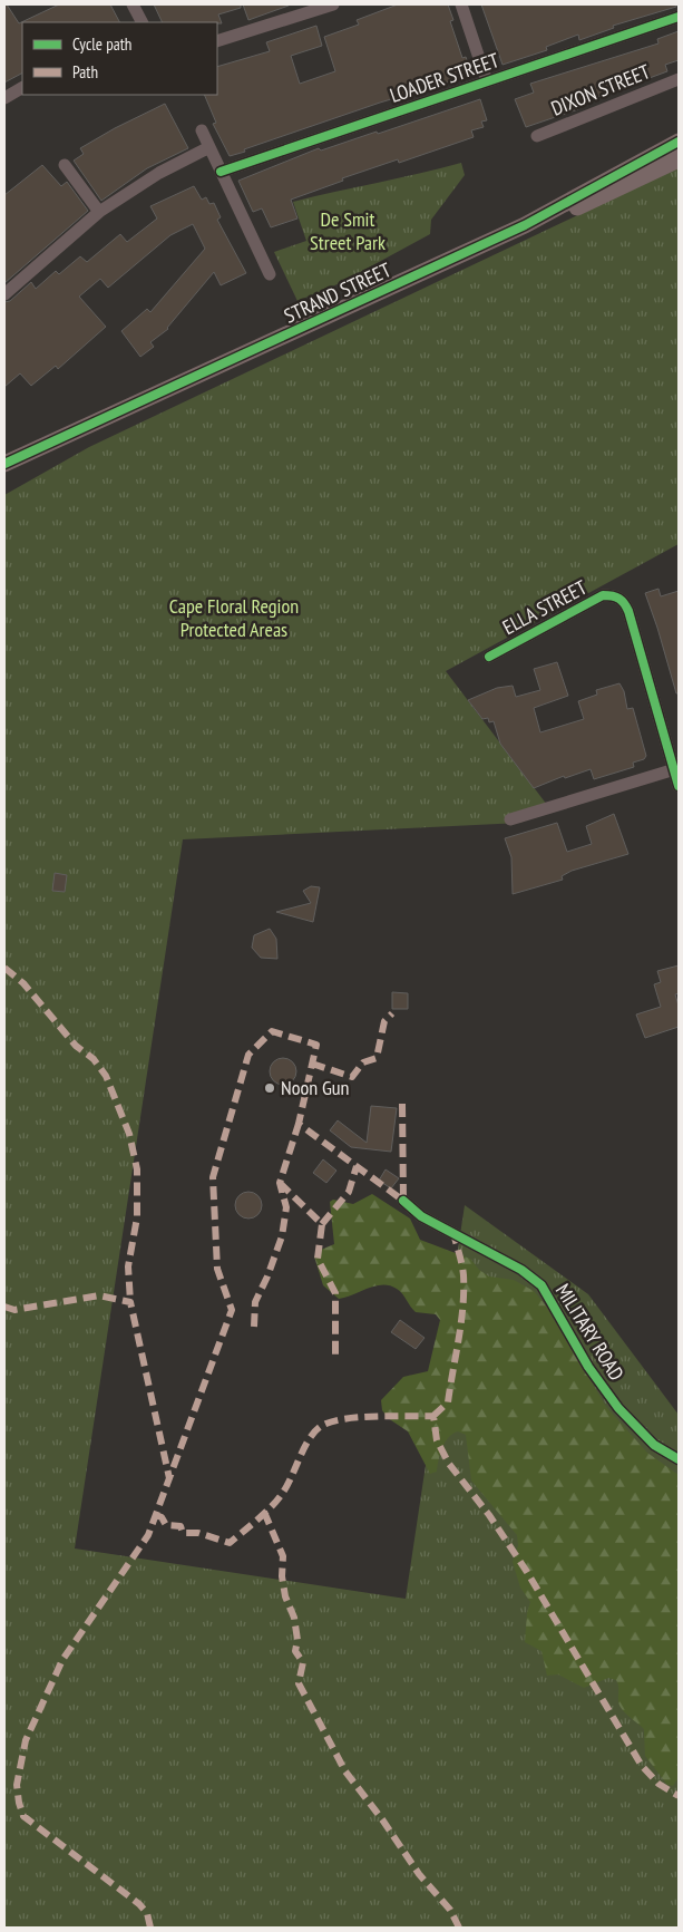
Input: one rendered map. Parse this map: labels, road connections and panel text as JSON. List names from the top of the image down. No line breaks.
{"streets":{"street":["LOADER STREET","DIXON STREET","STRAND STREET","ELLA STREET","MILITARY ROAD"]},"parks":["De Smit Street Park","Cape Floral Region Protected Areas"],"places":["Noon Gun"],"legend":["Cycle path","Path"]}
